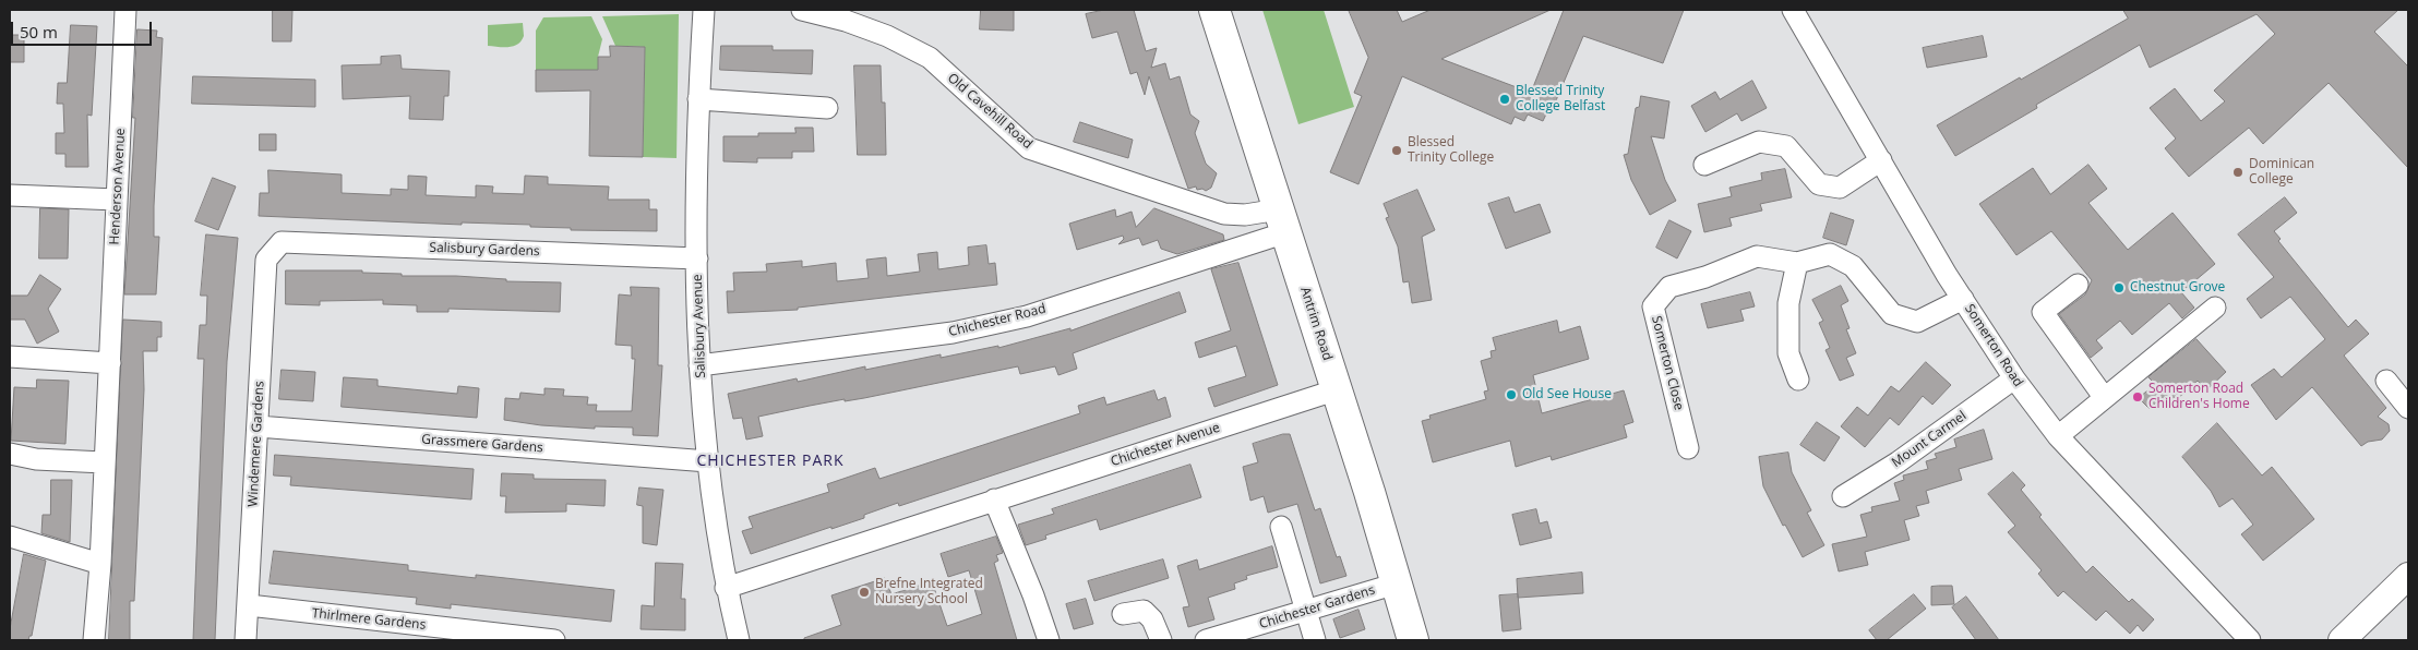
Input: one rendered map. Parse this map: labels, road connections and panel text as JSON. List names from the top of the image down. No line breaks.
{"streets":{"main road":["Antrim Road"],"street":["Old Cavehill Road","Henderson Avenue","Salisbury Gardens","Chichester Road","Salisbury Avenue","Somerton Road","Somerton Close","Mount Carmel","Windemere Gardens","Grassmere Gardens","Chichester Avenue","Chichester Gardens","Thirlmere Gardens"]},"crossings":[["Old Cavehill Road","Chichester Road"],["Old Cavehill Road","Antrim Road"],["Salisbury Gardens","Salisbury Avenue"],["Salisbury Gardens","Windemere Gardens"],["Chichester Road","Antrim Road"],["Chichester Road","Salisbury Avenue"],["Antrim Road","Chichester Avenue"],["Antrim Road","Chichester Gardens"],["Salisbury Avenue","Grassmere Gardens"],["Salisbury Avenue","Chichester Avenue"],["Somerton Road","Somerton Close"],["Somerton Road","Mount Carmel"],["Windemere Gardens","Grassmere Gardens"],["Windemere Gardens","Thirlmere Gardens"]],"districts":["CHICHESTER PARK"],"places":["Blessed Trinity College Belfast","Blessed Trinity College","Dominican College","Chestnut Grove","Old See House","Somerton Road Children's Home","Brefne Integrated Nursery School"],"scale_bar":"50 m"}
